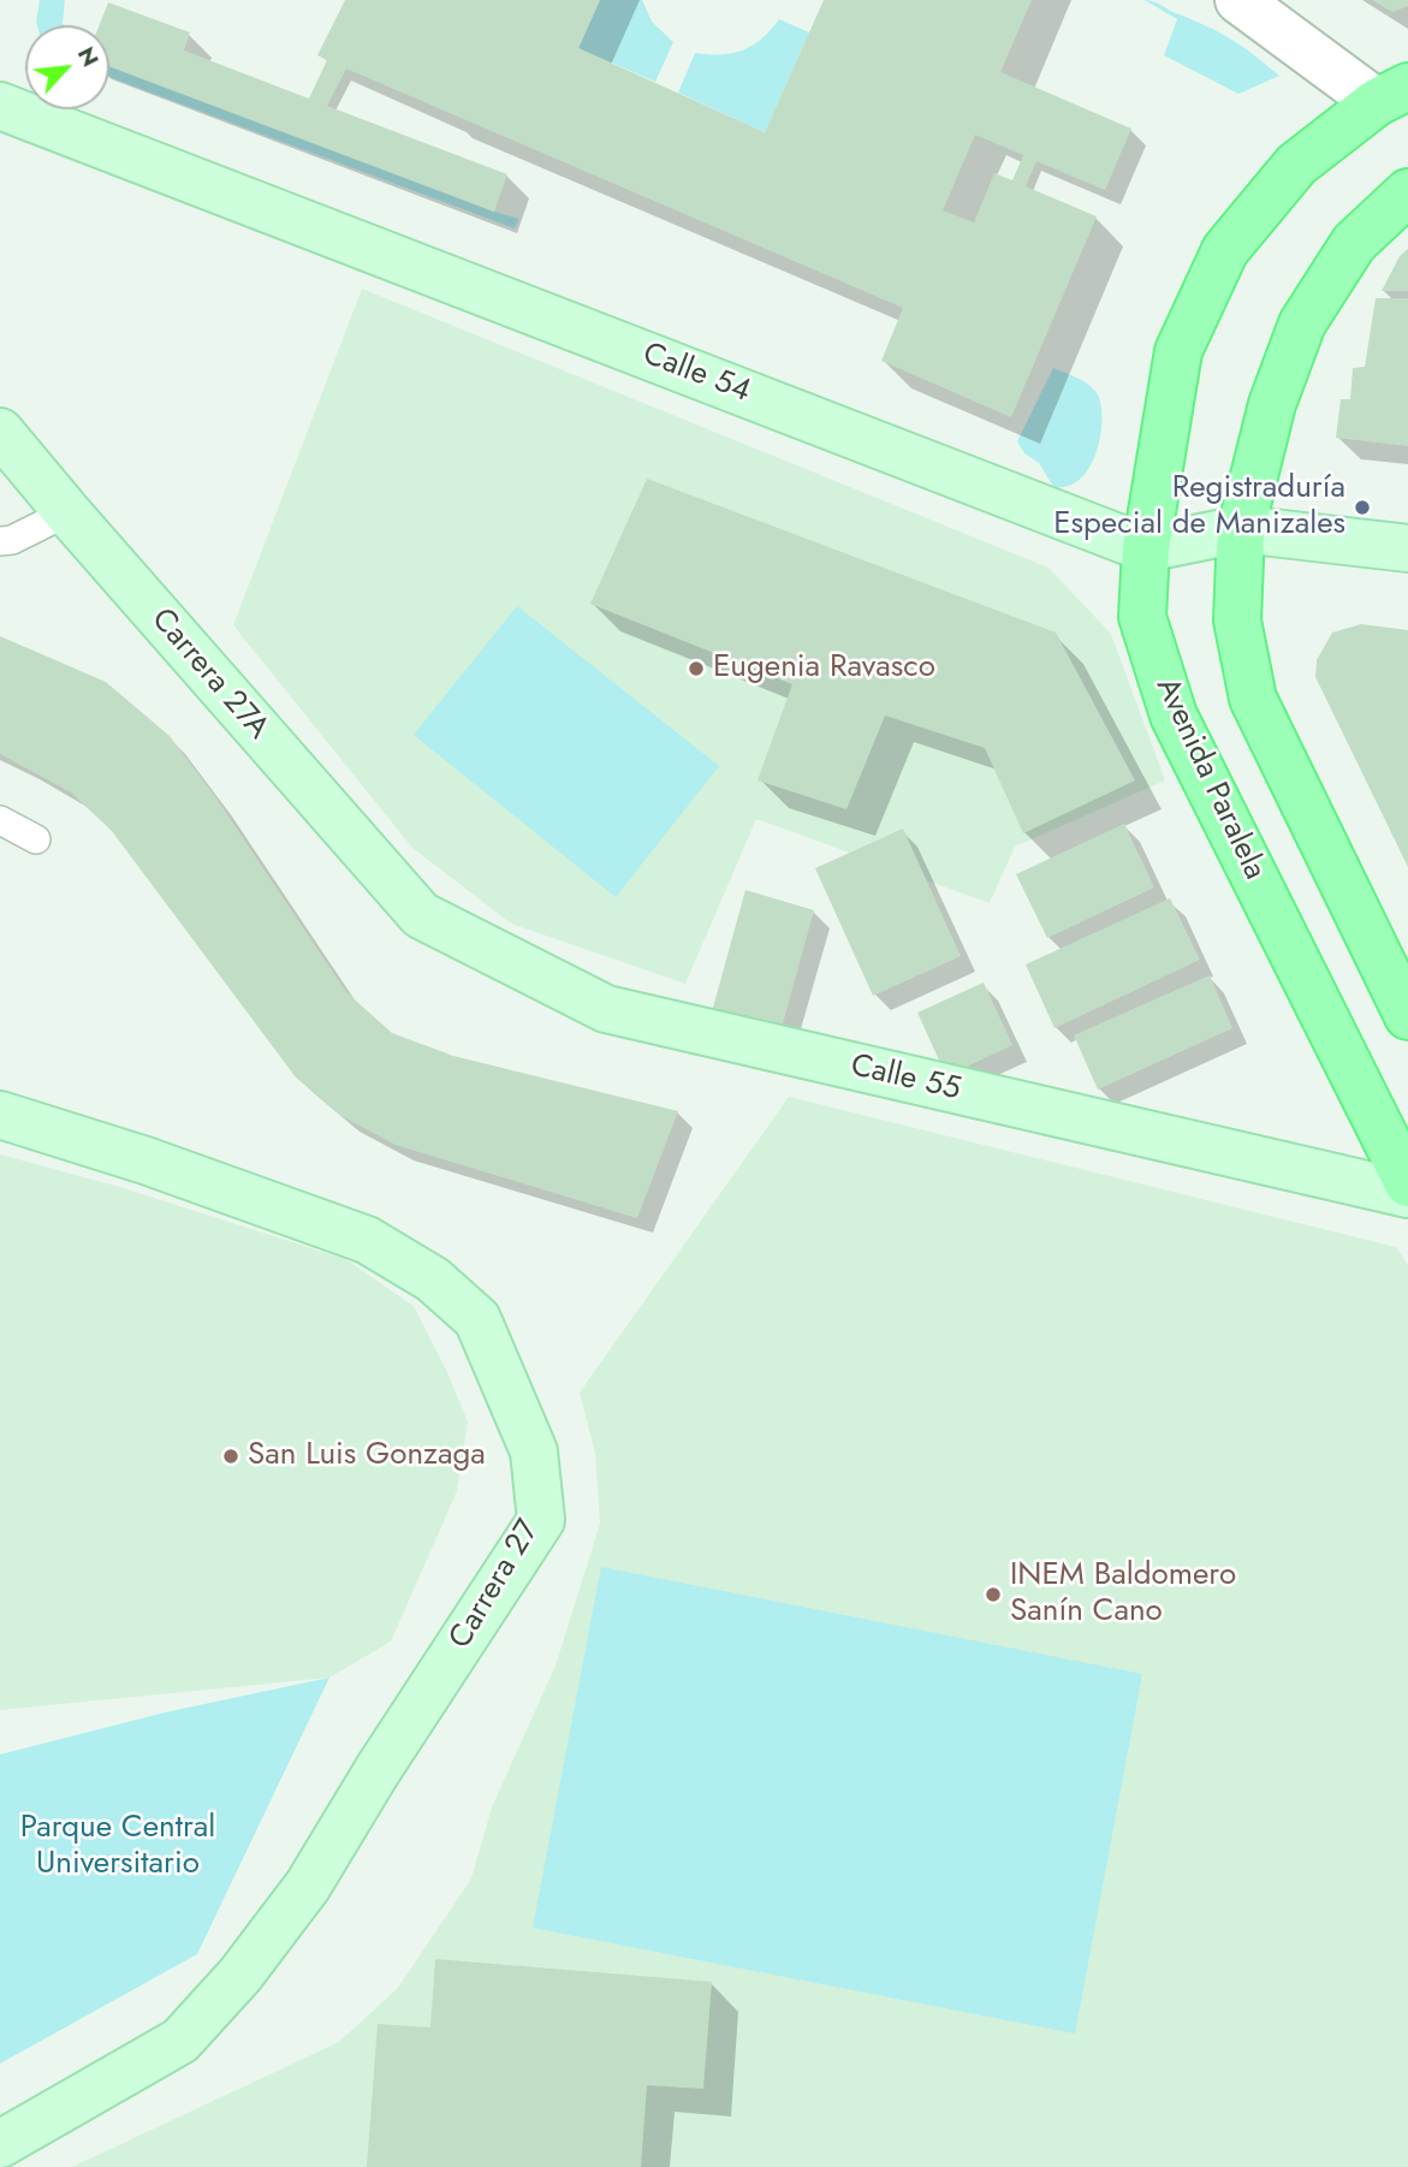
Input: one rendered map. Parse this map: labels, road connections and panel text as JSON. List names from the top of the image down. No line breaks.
{"streets":{"main road":["Avenida Paralela"],"street":["Calle 54","Carrera 27A","Calle 55","Carrera 27"]},"crossings":[["Calle 54","Avenida Paralela"],["Carrera 27A","Calle 55"]],"parks":["Parque Central Universitario"],"places":["Registraduría Especial de Manizales","Eugenia Ravasco","San Luis Gonzaga","INEM Baldomero Sanín Cano"],"north":"top right"}
